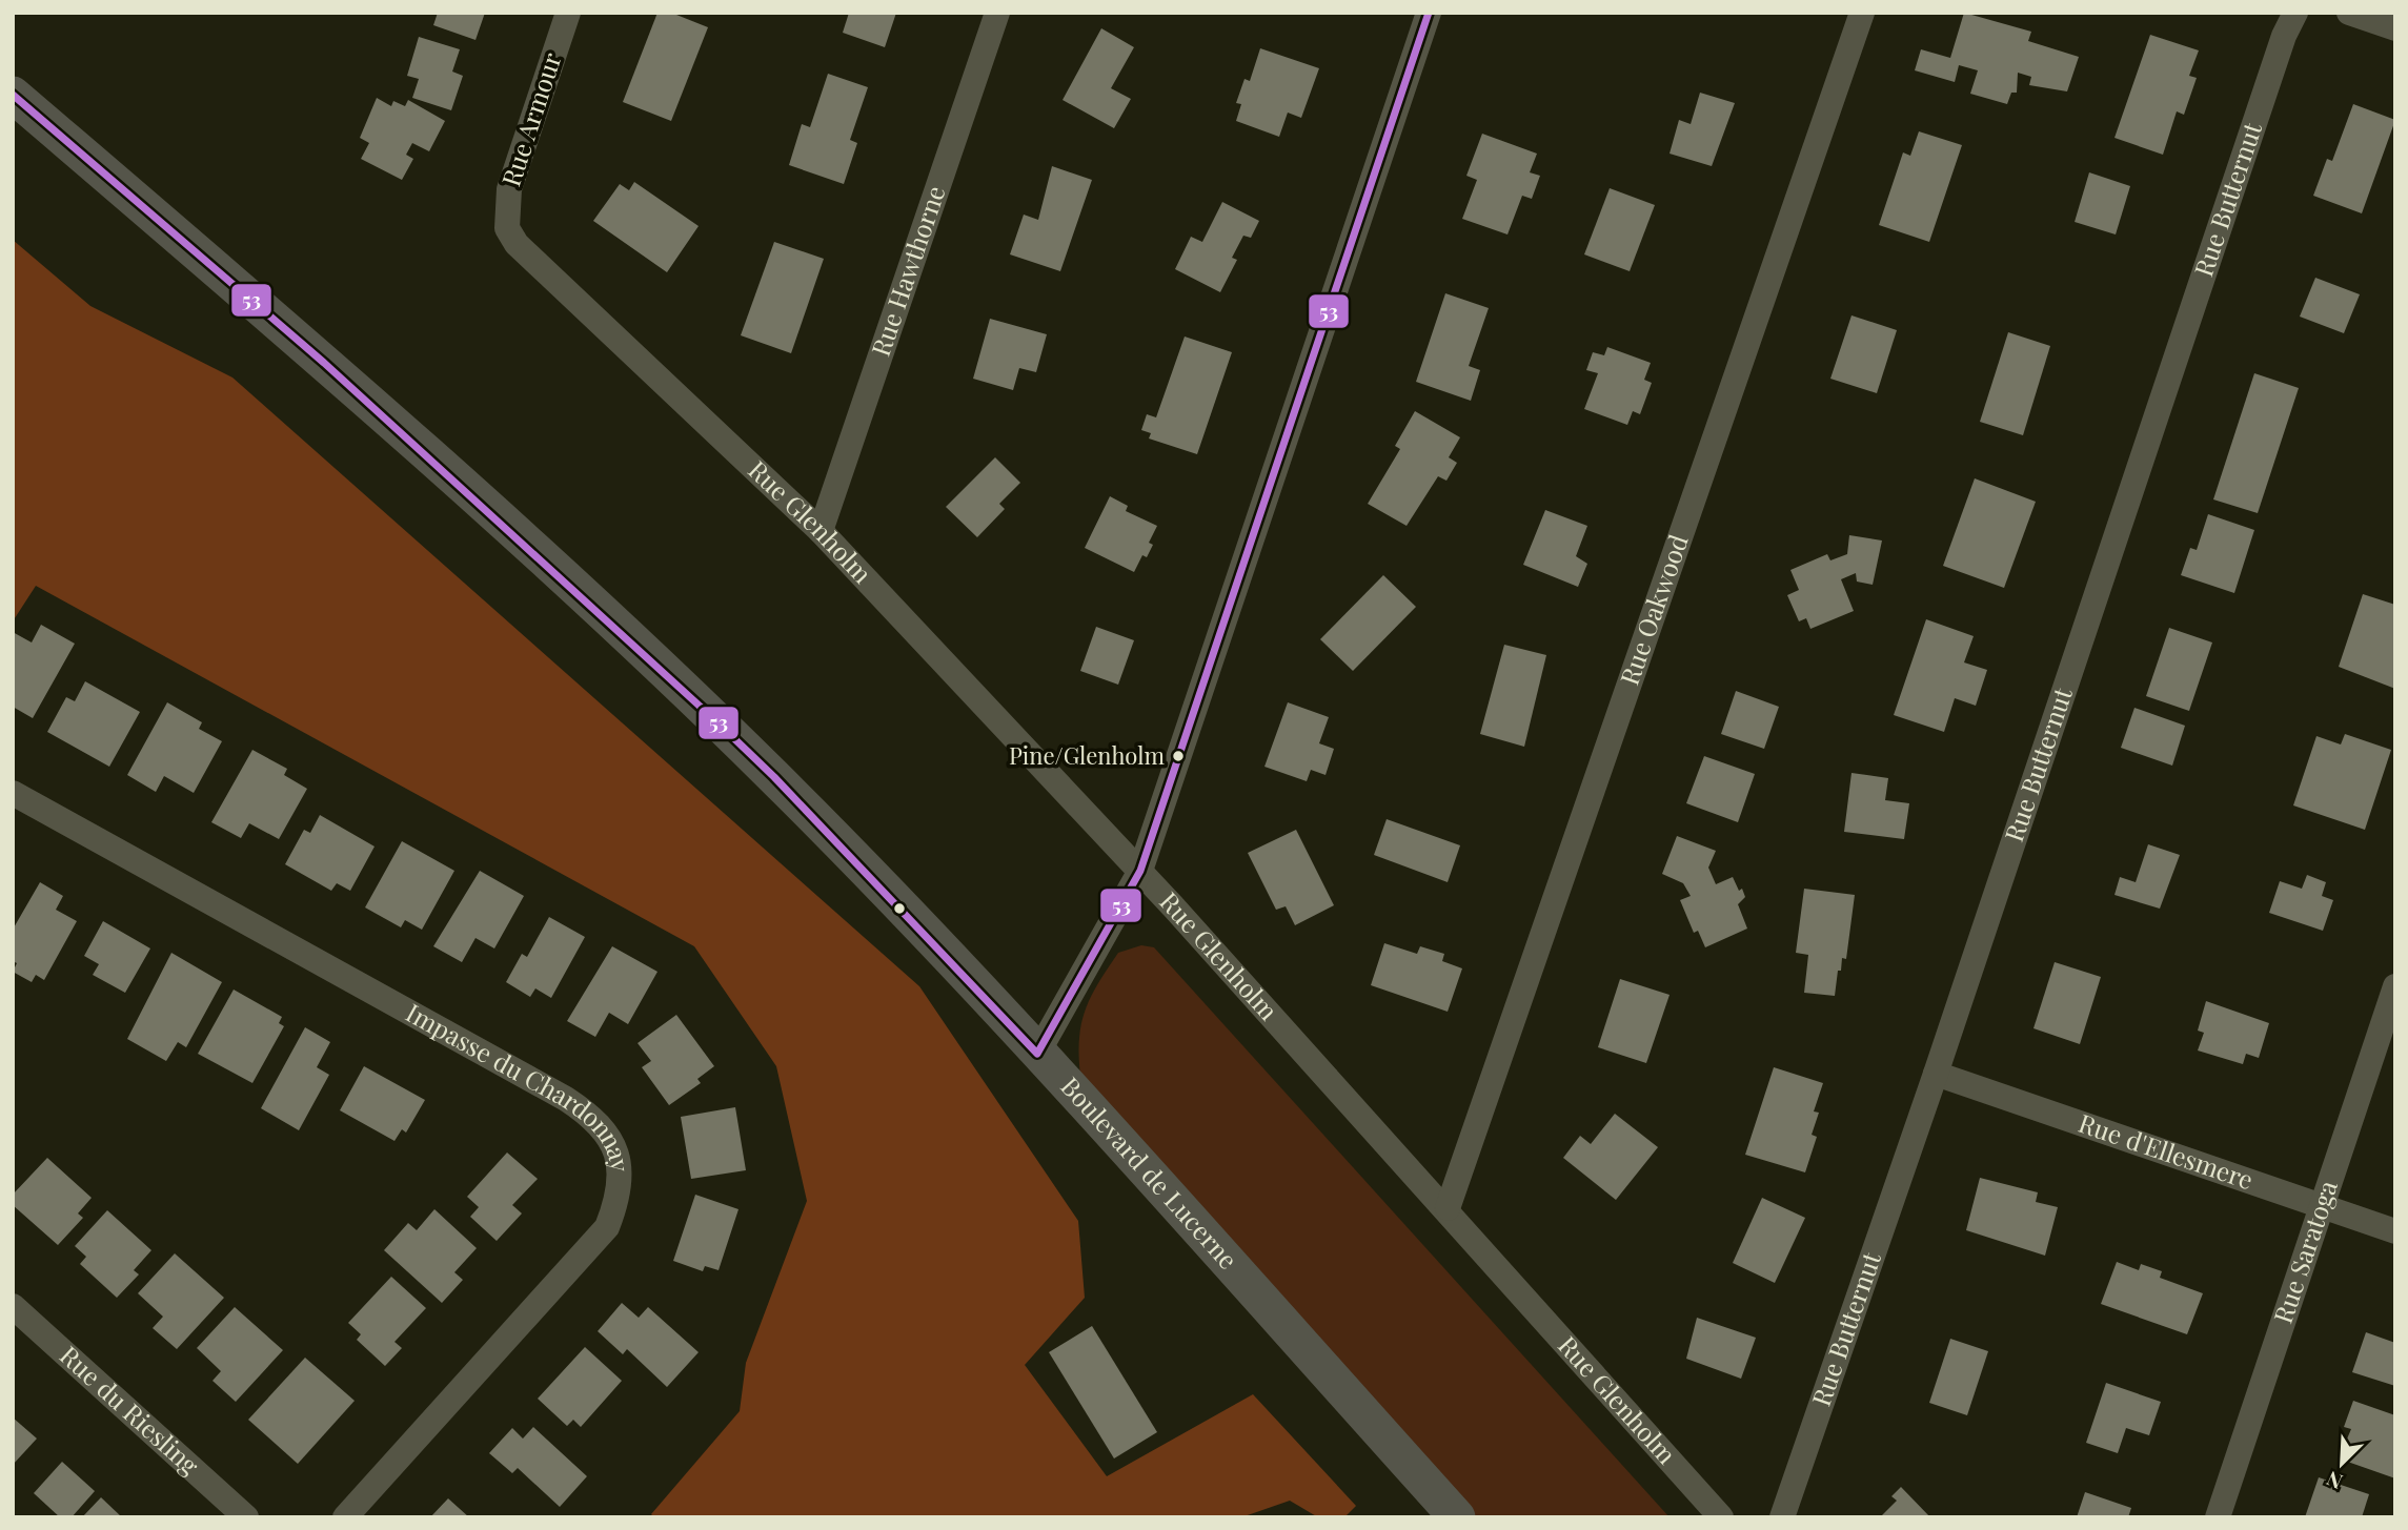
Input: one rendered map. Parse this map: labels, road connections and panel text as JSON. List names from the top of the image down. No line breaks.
{"streets":{"main road":["Boulevard de Lucerne"],"street":["Rue Armour","Rue Butternut","Rue Hawthorne","Rue Glenholm","Rue Oakwood","Impasse du Chardonnay","Rue d'Ellesmere","Rue Saratoga","Rue du Riesling"]},"crossings":[["Rue Armour","Rue Glenholm"],["Rue Butternut","Rue d'Ellesmere"],["Rue Hawthorne","Rue Glenholm"],["Rue Glenholm","Rue Oakwood"],["Rue d'Ellesmere","Rue Saratoga"]],"places":["Pine/Glenholm"],"lines":["transit line 53"],"north":"bottom left"}
